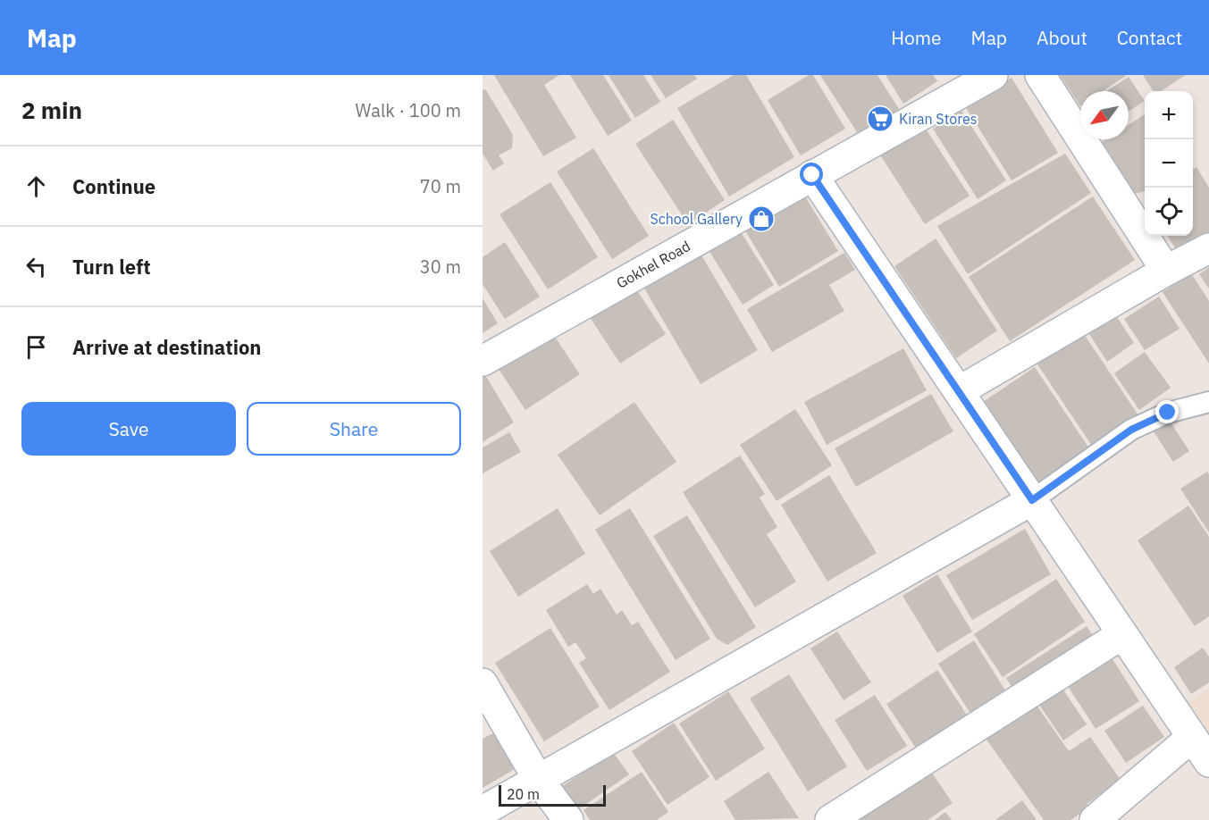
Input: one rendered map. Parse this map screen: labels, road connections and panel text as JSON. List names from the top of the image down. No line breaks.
{"streets":{"street":["Gokhel Road"]},"places":{"supermarket":["Kiran Stores"],"shop":["School Gallery"]},"scale_bar":"20 m","north":"bottom left","page":{"header":"Map","nav":["Home","Map","About","Contact"],"heading":["2 min","Walk · 100 m"],"map_buttons":["+","−"],"list":[["Continue","70 m"],["Turn left","30 m"],"Arrive at destination"],"buttons":["Save","Share"],"scale":"20 m"}}
